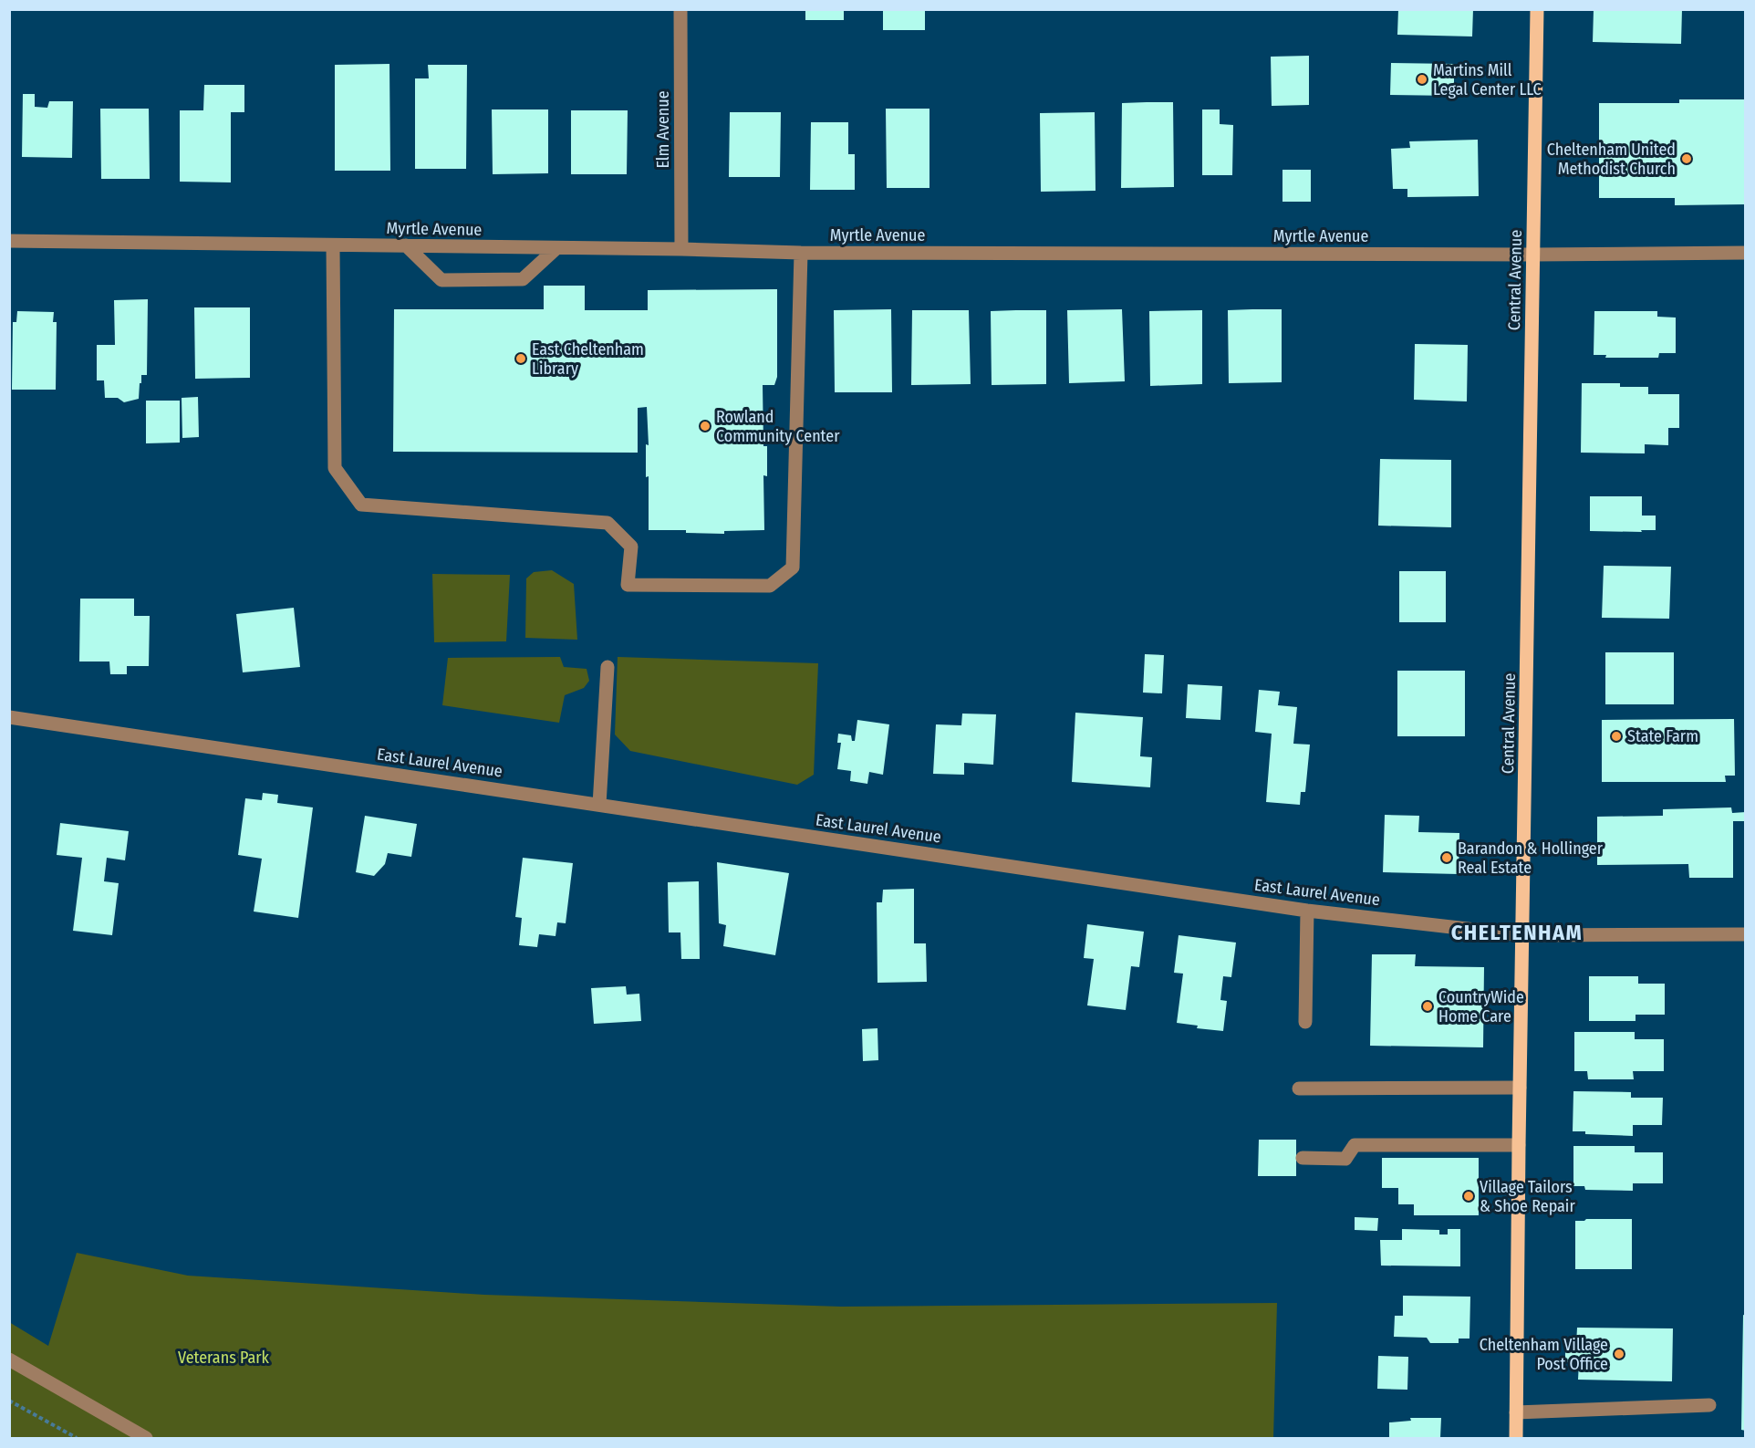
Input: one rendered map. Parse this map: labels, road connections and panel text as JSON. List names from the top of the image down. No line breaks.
{"streets":{"main road":["Central Avenue"],"street":["Elm Avenue","Myrtle Avenue","East Laurel Avenue"]},"crossings":[["Elm Avenue","Myrtle Avenue"],["Myrtle Avenue","Central Avenue"],["Central Avenue","East Laurel Avenue"]],"districts":["CHELTENHAM"],"parks":["Veterans Park"],"places":["Martins Mill Legal Center LLC","Cheltenham United Methodist Church","East Cheltenham Library","Rowland Community Center","State Farm","Barandon & Hollinger Real Estate","CountryWide Home Care","Village Tailors & Shoe Repair","Cheltenham Village Post Office"]}
